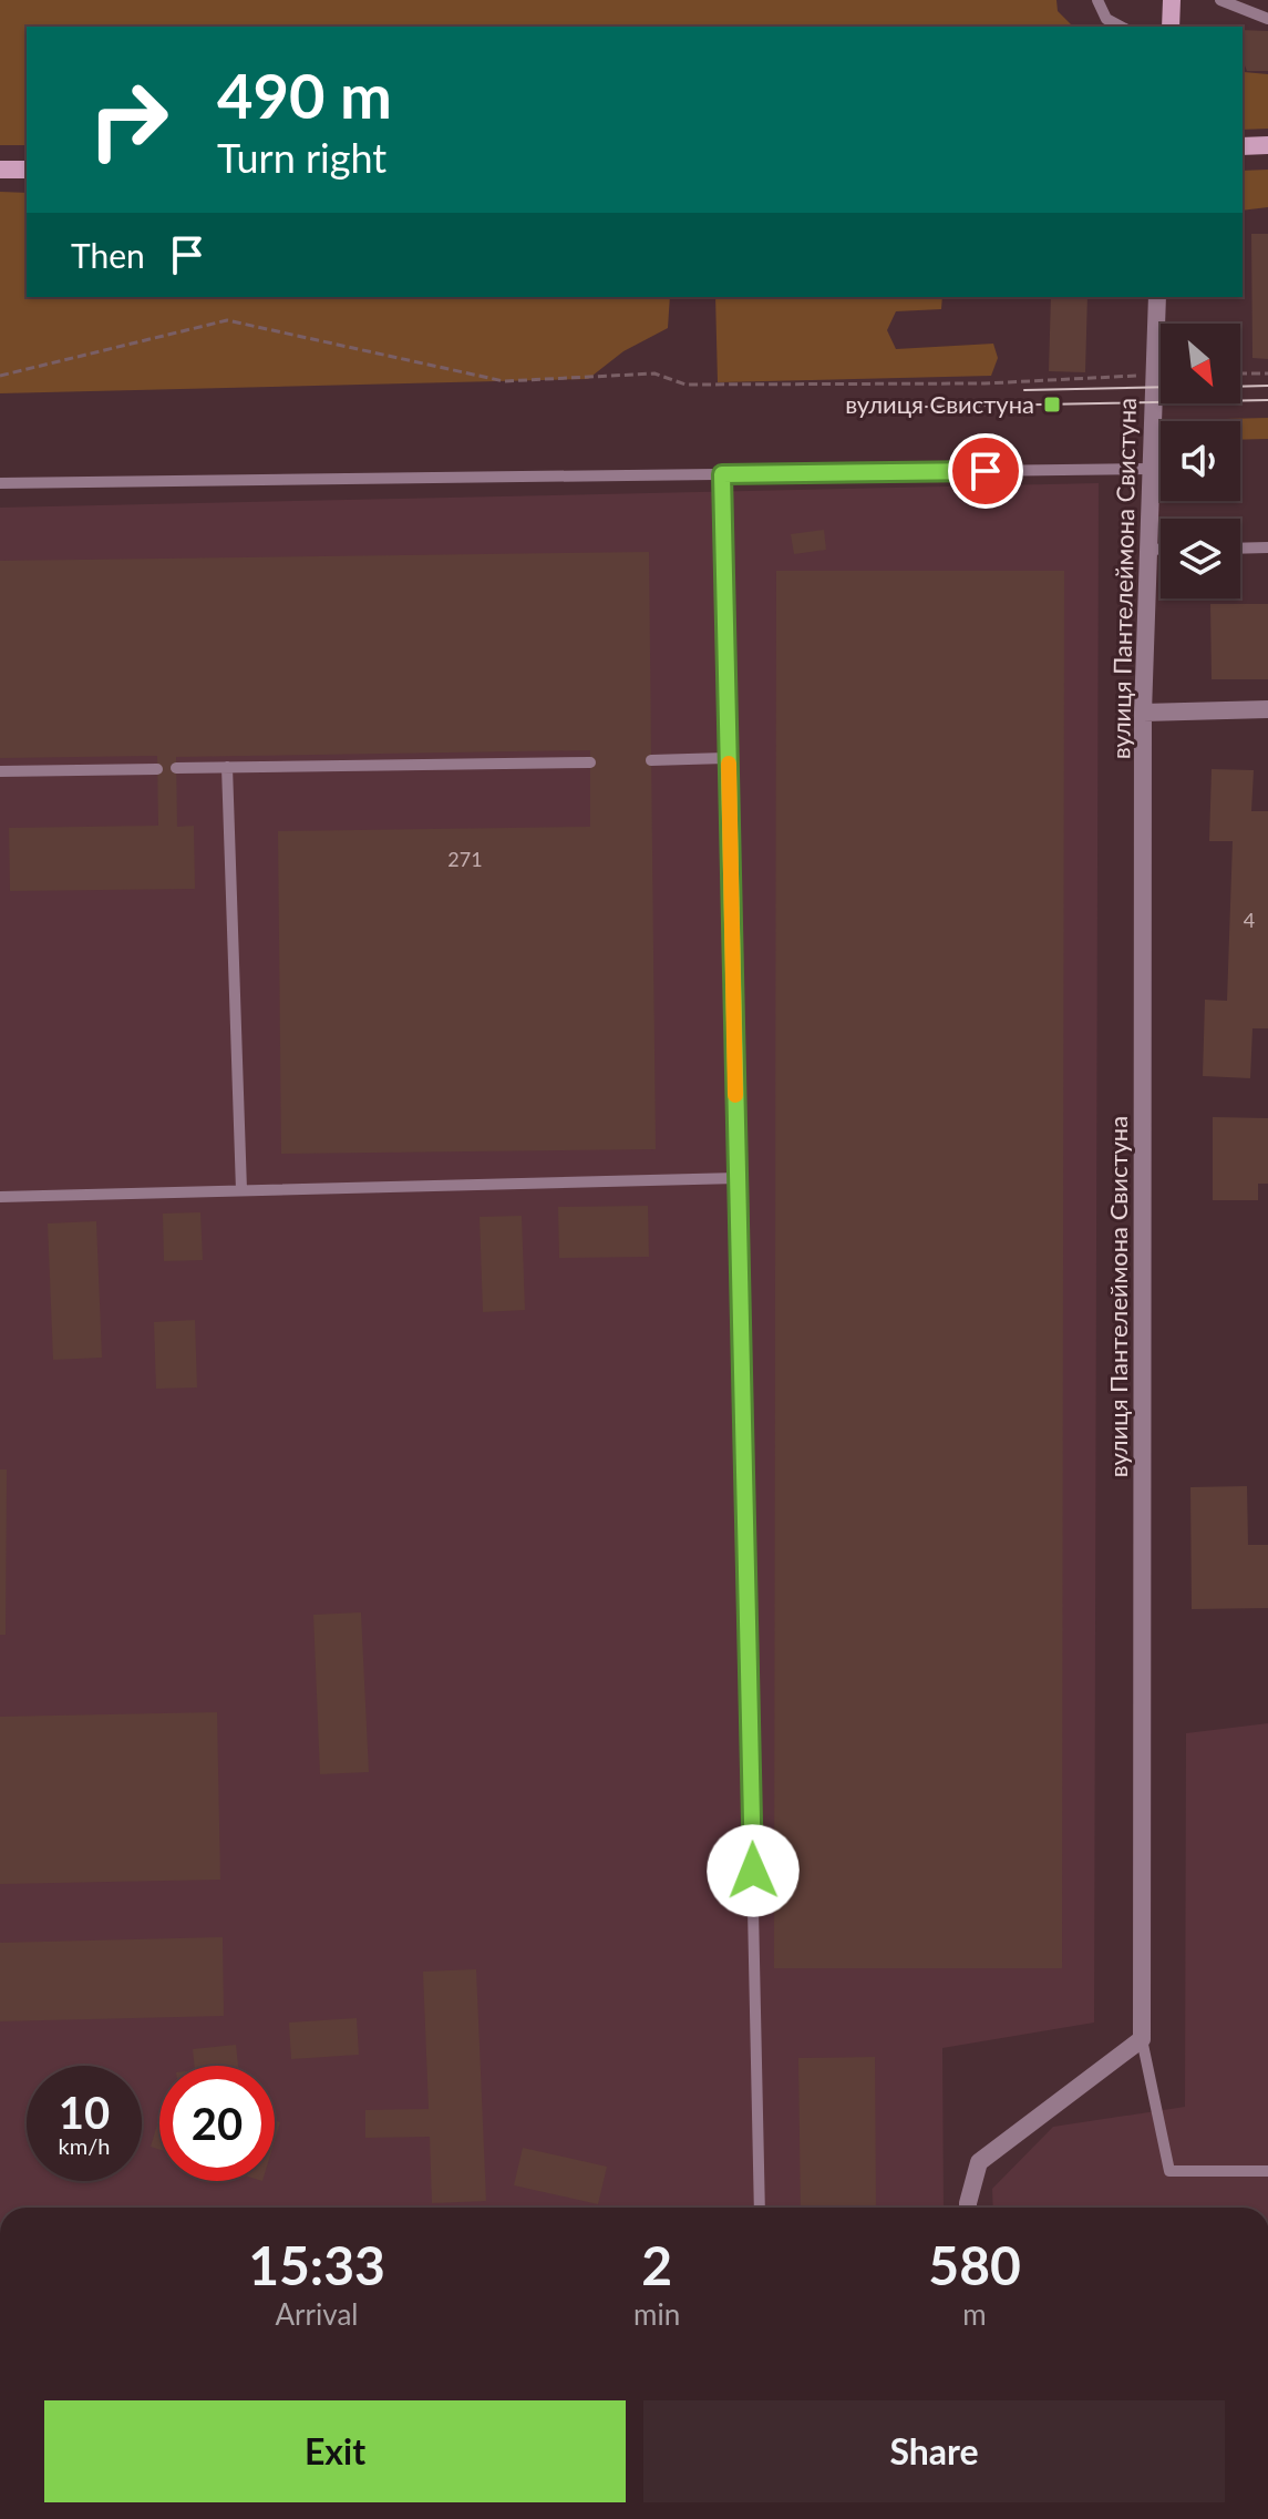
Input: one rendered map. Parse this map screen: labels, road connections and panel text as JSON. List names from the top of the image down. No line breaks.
{"streets":{"street":["вулиця Пантелеймона Свистуна"]},"places":{"transit":["вулиця Свистуна"]},"house_numbers":["271","4"],"north":"bottom right","page":{"turn":["490 m","Turn right"],"then":"Then","speed":"10 km/h","limit":"20","eta":["15:33","Arrival","2","min","580","m"],"buttons":["Exit","Share"]}}
